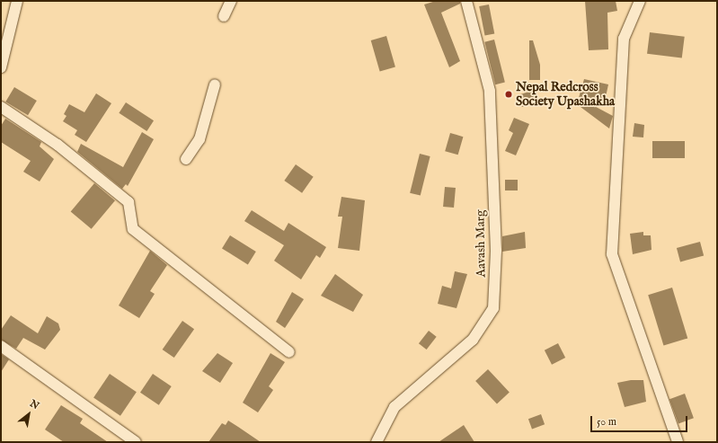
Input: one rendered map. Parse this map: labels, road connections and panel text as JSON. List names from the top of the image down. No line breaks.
{"streets":{"street":["Aavash Marg"]},"places":["Nepal Redcross Society Upashakha"],"scale_bar":"50 m","north":"top right"}
